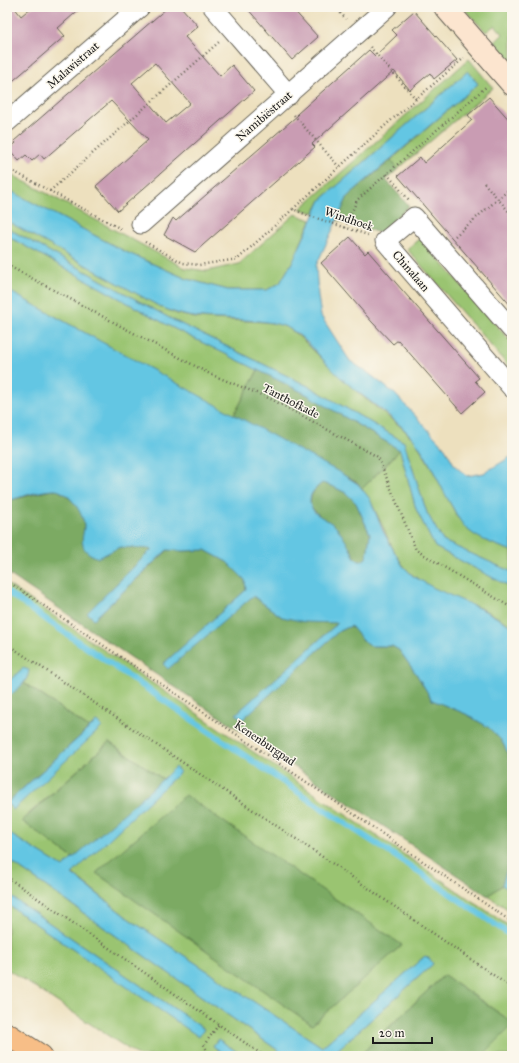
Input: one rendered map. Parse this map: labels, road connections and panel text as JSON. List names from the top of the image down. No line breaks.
{"streets":{"street":["Malawistraat","Namibiëstraat","Chinalaan"],"path":["Windhoek","Tanthofkade","Kenenburgpad"]},"crossings":[["Windhoek","Chinalaan"]],"scale_bar":"20 m"}
